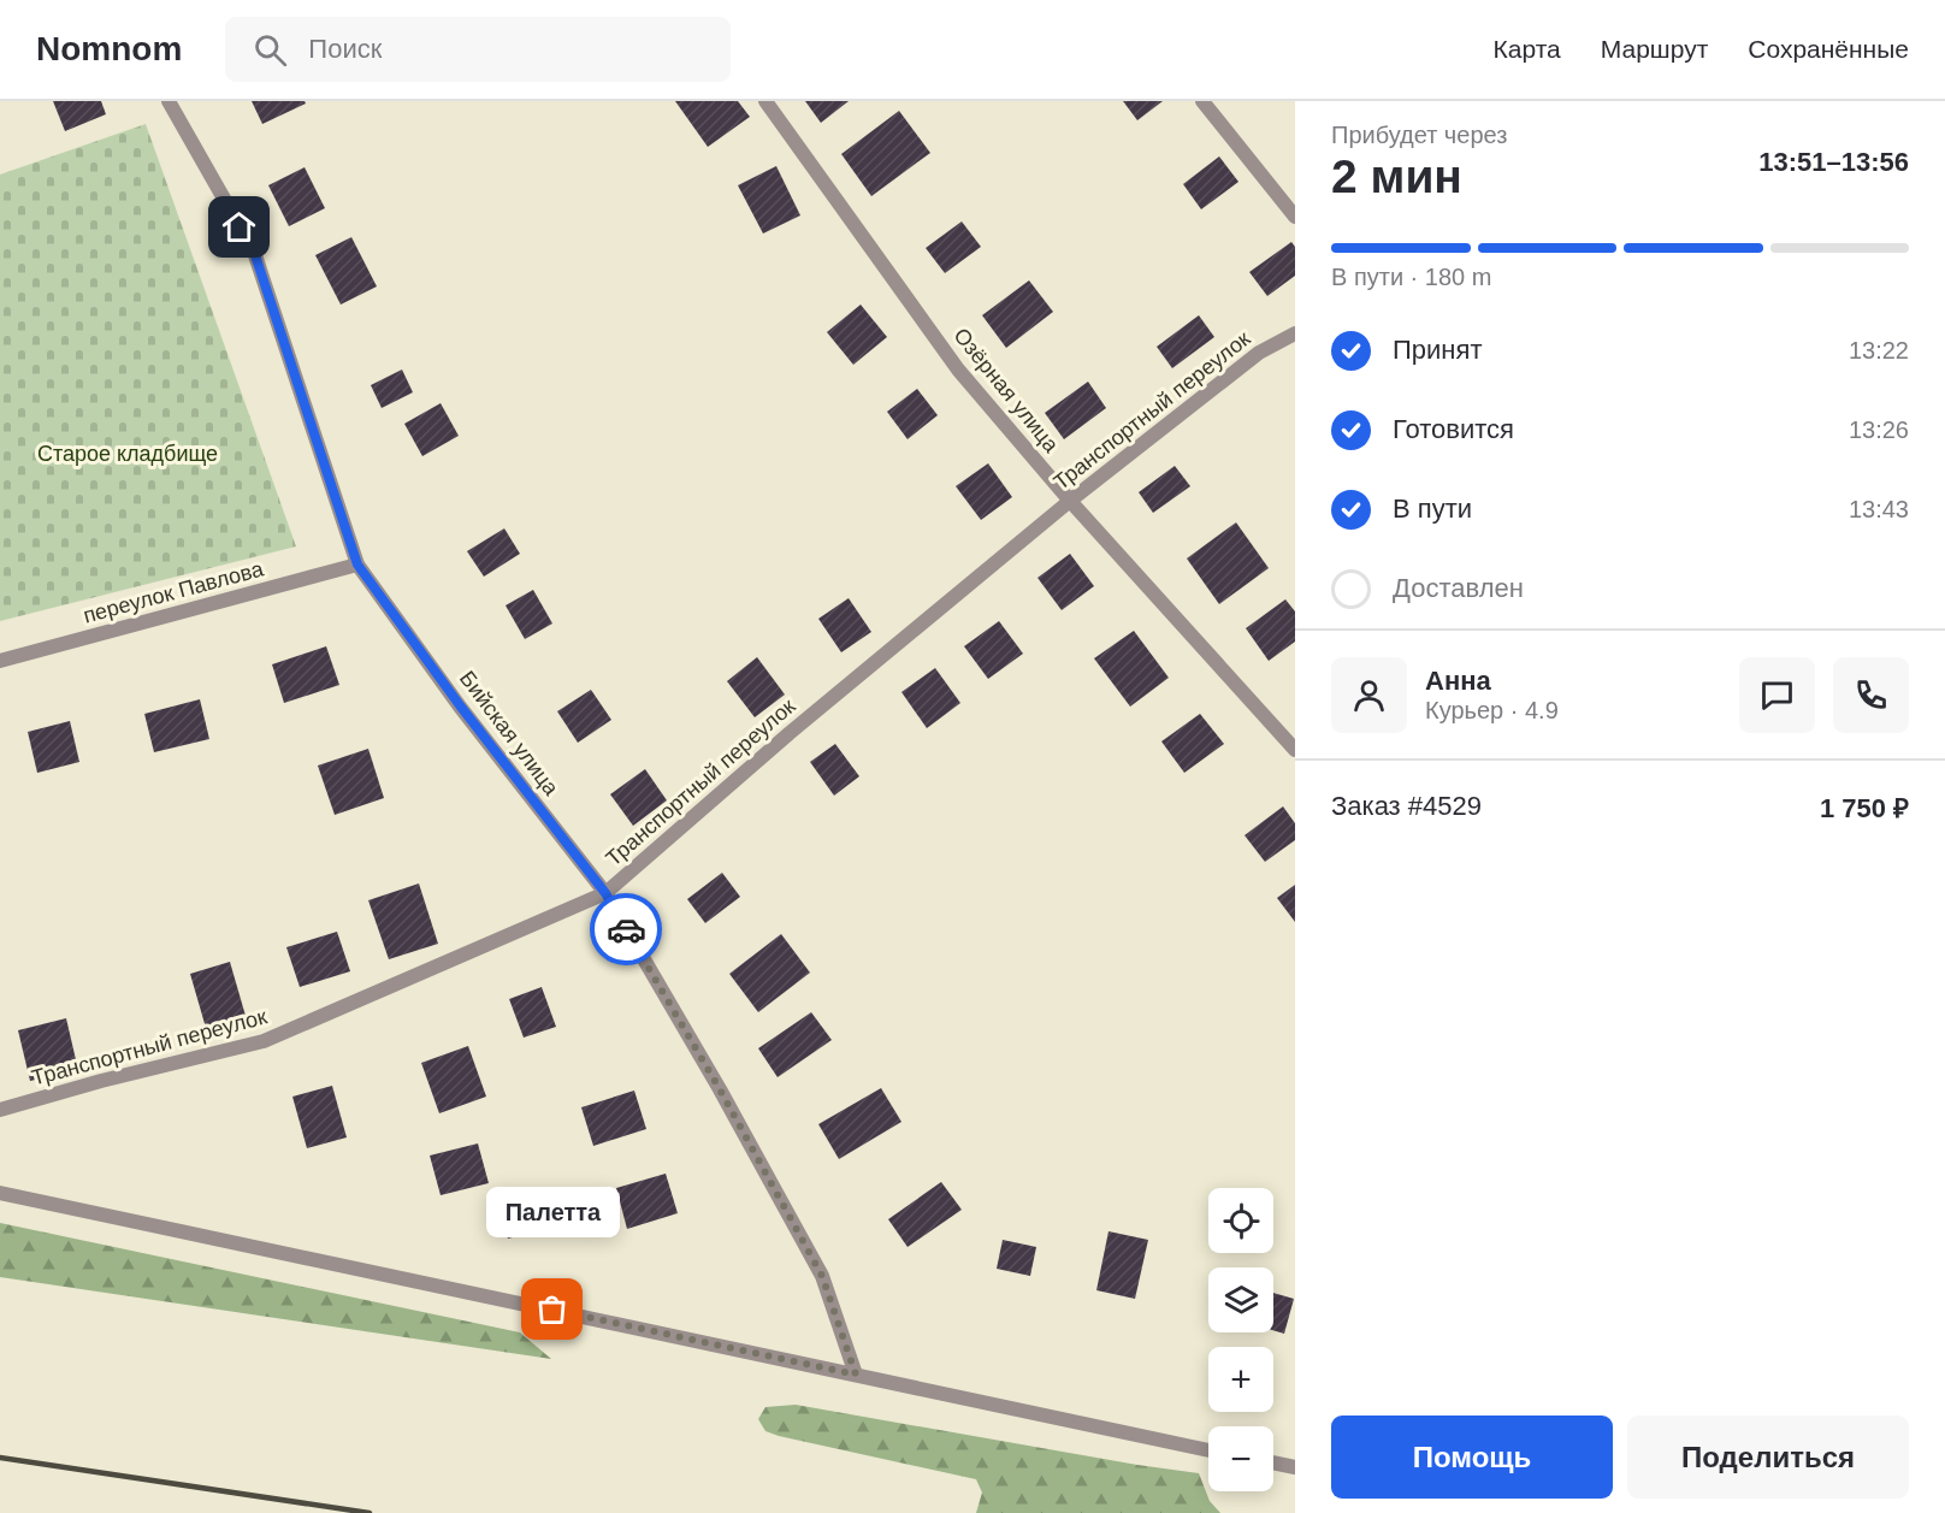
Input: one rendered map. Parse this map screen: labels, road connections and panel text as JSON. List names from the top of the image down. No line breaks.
{"streets":{"street":["Озёрная улица","Транспортный переулок","переулок Павлова","Бийская улица"]},"crossings":[["Озёрная улица","Транспортный переулок"],["Транспортный переулок","Бийская улица"],["переулок Павлова","Бийская улица"]],"parks":["Старое кладбище"],"places":["Палетта"],"page":{"header":"Nomnom","search":"Поиск","nav":["Карта","Маршрут","Сохранённые"],"heading":["2 мин","Прибудет через","13:51–13:56"],"panel":["Анна","Курьер · 4.9","Заказ #4529","1 750 ₽"],"bar":"В пути · 180 m","list":[["Принят","13:22"],["Готовится","13:26"],["В пути","13:43"],"Доставлен"],"bubble":"Палетта","map_buttons":["+","−"],"buttons":["Помощь","Поделиться"]}}
